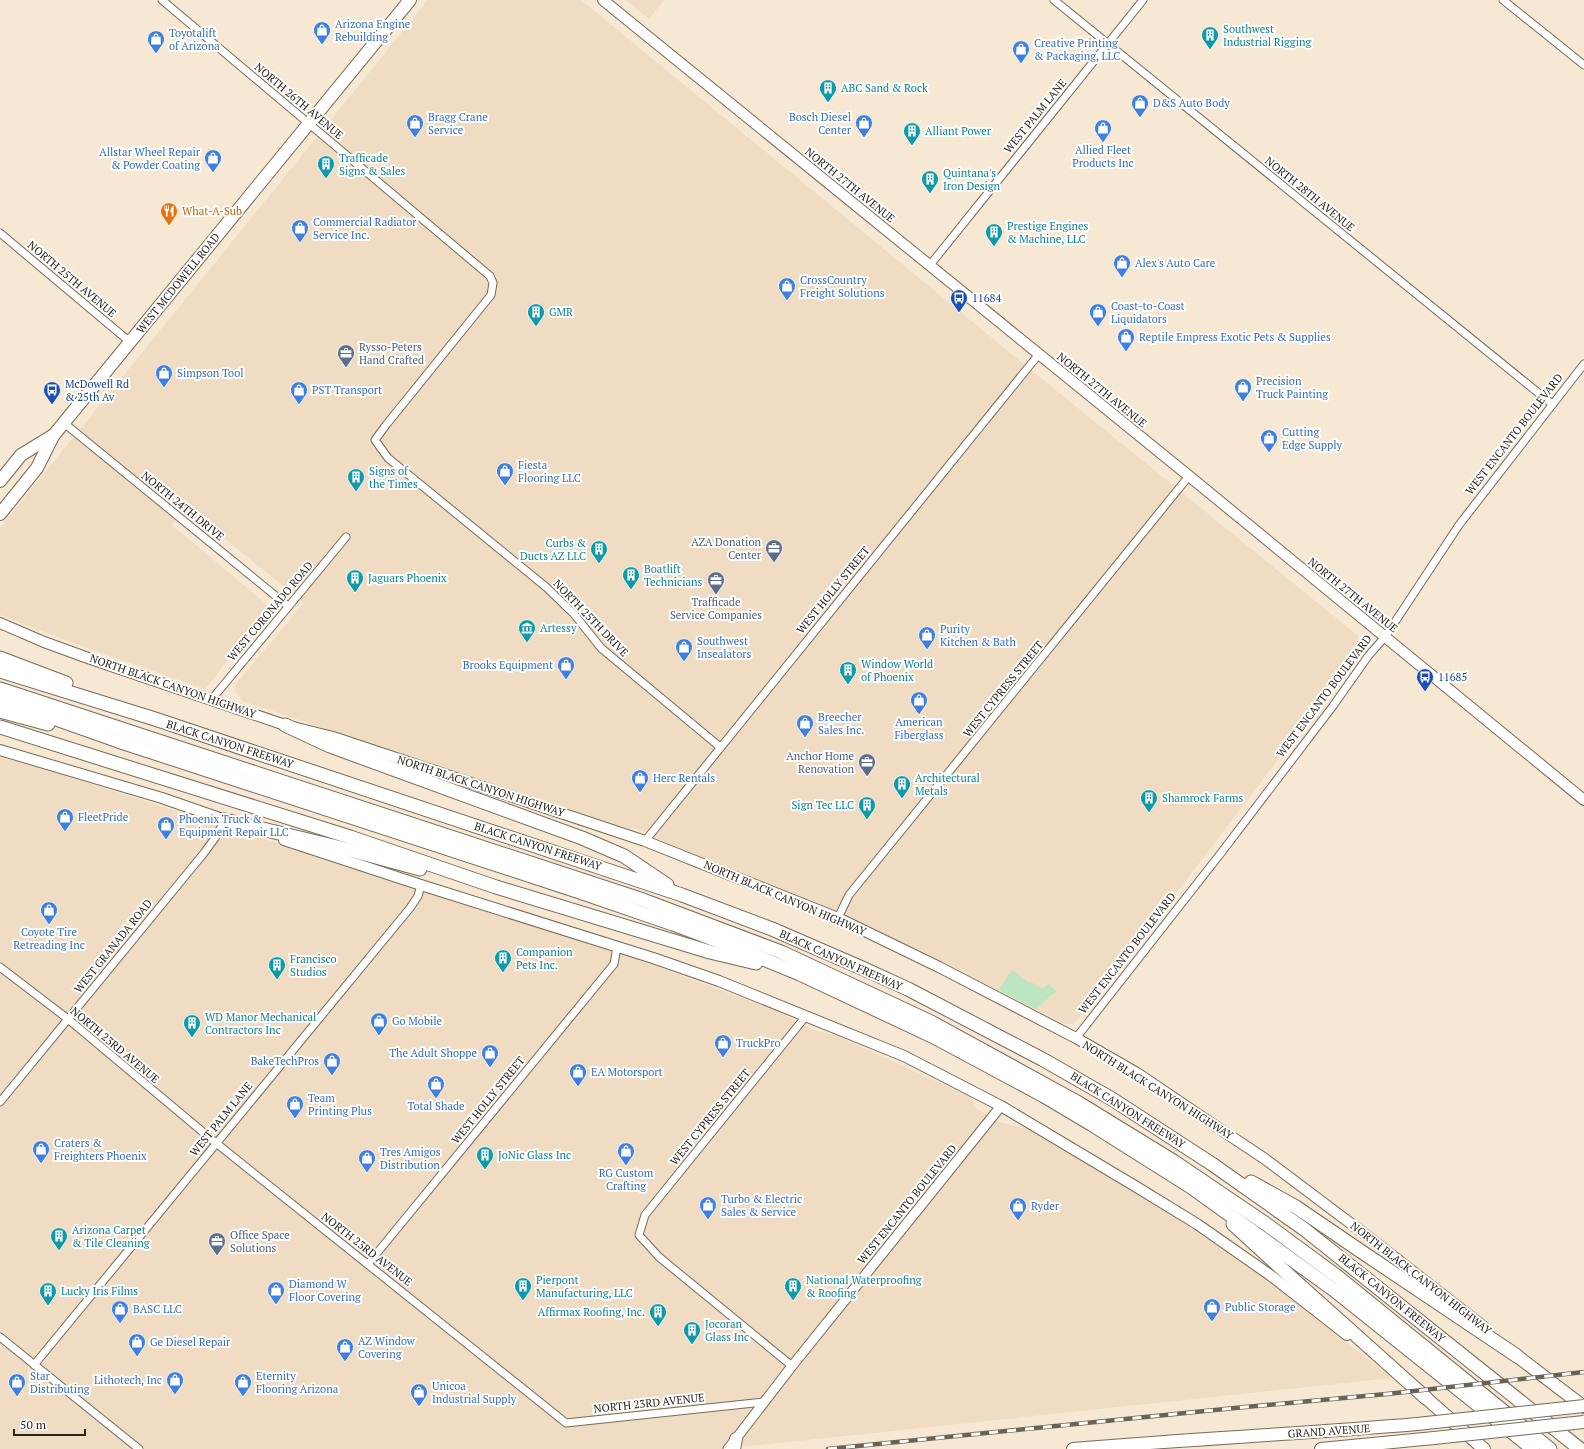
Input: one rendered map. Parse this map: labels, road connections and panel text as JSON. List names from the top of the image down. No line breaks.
{"streets":{"highway":["BLACK CANYON FREEWAY"],"main road":["NORTH 27TH AVENUE","WEST MCDOWELL ROAD","NORTH BLACK CANYON HIGHWAY","GRAND AVENUE"],"street":["NORTH 26TH AVENUE","WEST PALM LANE","NORTH 28TH AVENUE","NORTH 25TH AVENUE","WEST ENCANTO BOULEVARD","NORTH 24TH DRIVE","WEST HOLLY STREET","WEST CORONADO ROAD","NORTH 25TH DRIVE","WEST CYPRESS STREET","WEST GRANADA ROAD","NORTH 23RD AVENUE"]},"crossings":[["NORTH 26TH AVENUE","WEST MCDOWELL ROAD"],["NORTH 26TH AVENUE","NORTH 25TH DRIVE"],["WEST PALM LANE","NORTH 27TH AVENUE"],["WEST PALM LANE","NORTH 28TH AVENUE"],["WEST PALM LANE","NORTH 23RD AVENUE"],["NORTH 27TH AVENUE","WEST ENCANTO BOULEVARD"],["NORTH 27TH AVENUE","WEST HOLLY STREET"],["NORTH 27TH AVENUE","WEST CYPRESS STREET"],["NORTH 28TH AVENUE","WEST ENCANTO BOULEVARD"],["NORTH 25TH AVENUE","WEST MCDOWELL ROAD"],["WEST MCDOWELL ROAD","NORTH 24TH DRIVE"],["WEST ENCANTO BOULEVARD","NORTH BLACK CANYON HIGHWAY"],["WEST ENCANTO BOULEVARD","WEST CYPRESS STREET"],["WEST ENCANTO BOULEVARD","NORTH 23RD AVENUE"],["NORTH 24TH DRIVE","WEST CORONADO ROAD"],["WEST HOLLY STREET","NORTH 25TH DRIVE"],["WEST HOLLY STREET","NORTH BLACK CANYON HIGHWAY"],["WEST HOLLY STREET","NORTH 23RD AVENUE"],["WEST CORONADO ROAD","NORTH BLACK CANYON HIGHWAY"],["NORTH BLACK CANYON HIGHWAY","WEST CYPRESS STREET"],["NORTH BLACK CANYON HIGHWAY","GRAND AVENUE"],["WEST GRANADA ROAD","NORTH 23RD AVENUE"]],"places":{"shop":["Arizona Engine Rebuilding","Toyotalift of Arizona","Creative Printing & Packaging, LLC","D&S Auto Body","Bragg Crane Service","Bosch Diesel Center","Allied Fleet Products Inc","Allstar Wheel Repair & Powder Coating","Commercial Radiator Service Inc.","Alex's Auto Care","CrossCountry Freight Solutions","Coast-to-Coast Liquidators","Reptile Empress Exotic Pets & Supplies","Simpson Tool","Precision Truck Painting","PST Transport","Cutting Edge Supply","Fiesta Flooring LLC","Purity Kitchen & Bath","Southwest Insealators","Brooks Equipment","American Fiberglass","Breecher Sales Inc.","Herc Rentals","FleetPride","Phoenix Truck & Equipment Repair LLC","Coyote Tire Retreading Inc","Go Mobile","TruckPro","The Adult Shoppe","BakeTechPros","EA Motorsport","Total Shade","Team Printing Plus","Craters & Freighters Phoenix","RG Custom Crafting","Tres Amigos Distribution","Turbo & Electric Sales & Service","Ryder","Diamond W Floor Covering","Public Storage","BASC LLC","Ge Diesel Repair","AZ Window Covering","Lithotech, Inc","Star Distributing","Eternity Flooring Arizona","Unicoa Industrial Supply"],"building":["Southwest Industrial Rigging","ABC Sand & Rock","Alliant Power","Trafficade Signs & Sales","Quintana's Iron Design","Prestige Engines & Machine, LLC","GMR","Signs of the Times","Curbs & Ducts AZ LLC","Boatlift Technicians","Jaguars Phoenix","Window World of Phoenix","Architectural Metals","Shamrock Farms","Sign Tec LLC","Companion Pets Inc.","Francisco Studios","WD Manor Mechanical Contractors Inc","JoNic Glass Inc","Arizona Carpet & Tile Cleaning","Pierpont Manufacturing, LLC","National Waterproofing & Roofing","Lucky Iris Films","Affirmax Roofing, Inc.","Jocoran Glass Inc"],"restaurant":["What-A-Sub"],"bus stop":["11684","McDowell Rd & 25th Av","11685"],"office":["Rysso-Peters Hand Crafted","AZA Donation Center","Trafficade Service Companies","Anchor Home Renovation","Office Space Solutions"],"museum":["Artessy"]},"scale_bar":"50 m"}
